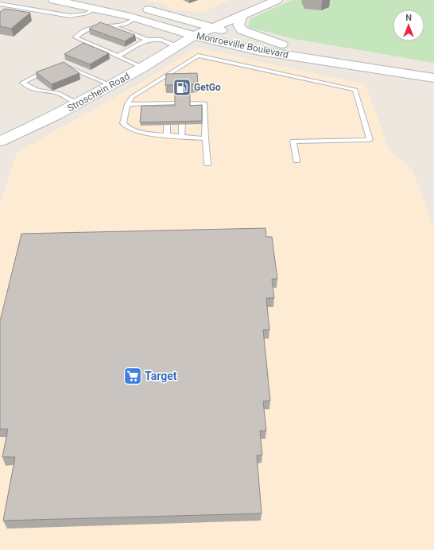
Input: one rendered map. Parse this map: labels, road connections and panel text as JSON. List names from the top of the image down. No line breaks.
{"streets":{"main road":["Monroeville Boulevard","Stroschein Road"]},"crossings":[["Monroeville Boulevard","Stroschein Road"]],"places":{"fuel station":["GetGo"],"supermarket":["Target"]},"north":"top"}
